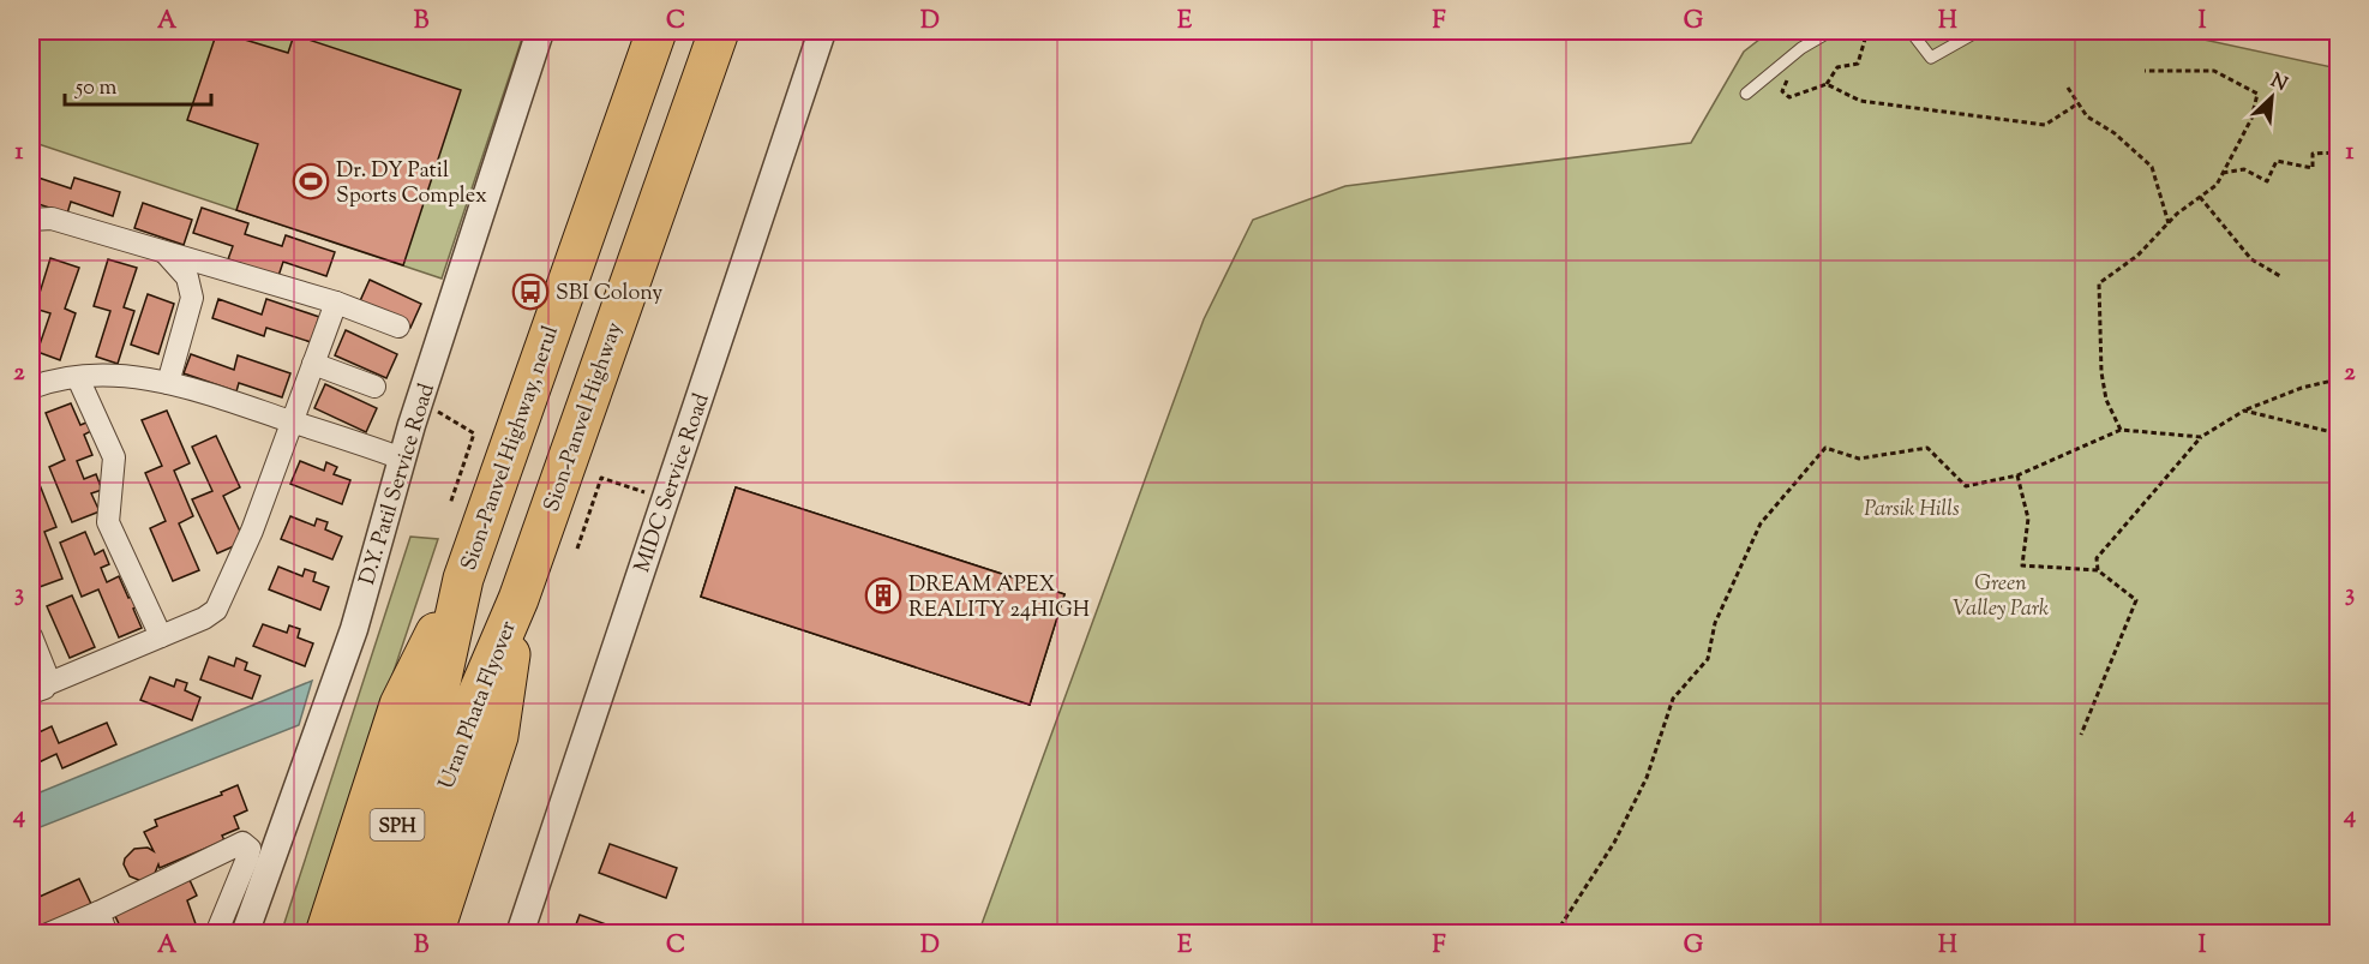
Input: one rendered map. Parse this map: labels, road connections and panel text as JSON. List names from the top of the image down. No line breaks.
{"streets":{"highway":["Sion-Panvel Highway","Sion-Panvel Highway, nerul","Uran Phata Flyover","SPH"],"street":["MIDC Service Road","D.Y. Patil Service Road"]},"crossings":[["Sion-Panvel Highway","Uran Phata Flyover"],["Sion-Panvel Highway, nerul","Uran Phata Flyover"]],"parks":["Parsik Hills","Green Valley Park"],"places":{"sports":["Dr. DY Patil Sports Complex"],"bus stop":["SBI Colony"],"building":["DREAM APEX REALITY 24HIGH"]},"scale_bar":"50 m","north":"top right","grid":{"columns":["A","B","C","D","E","F","G","H","I"],"rows":["1","2","3","4"]}}
